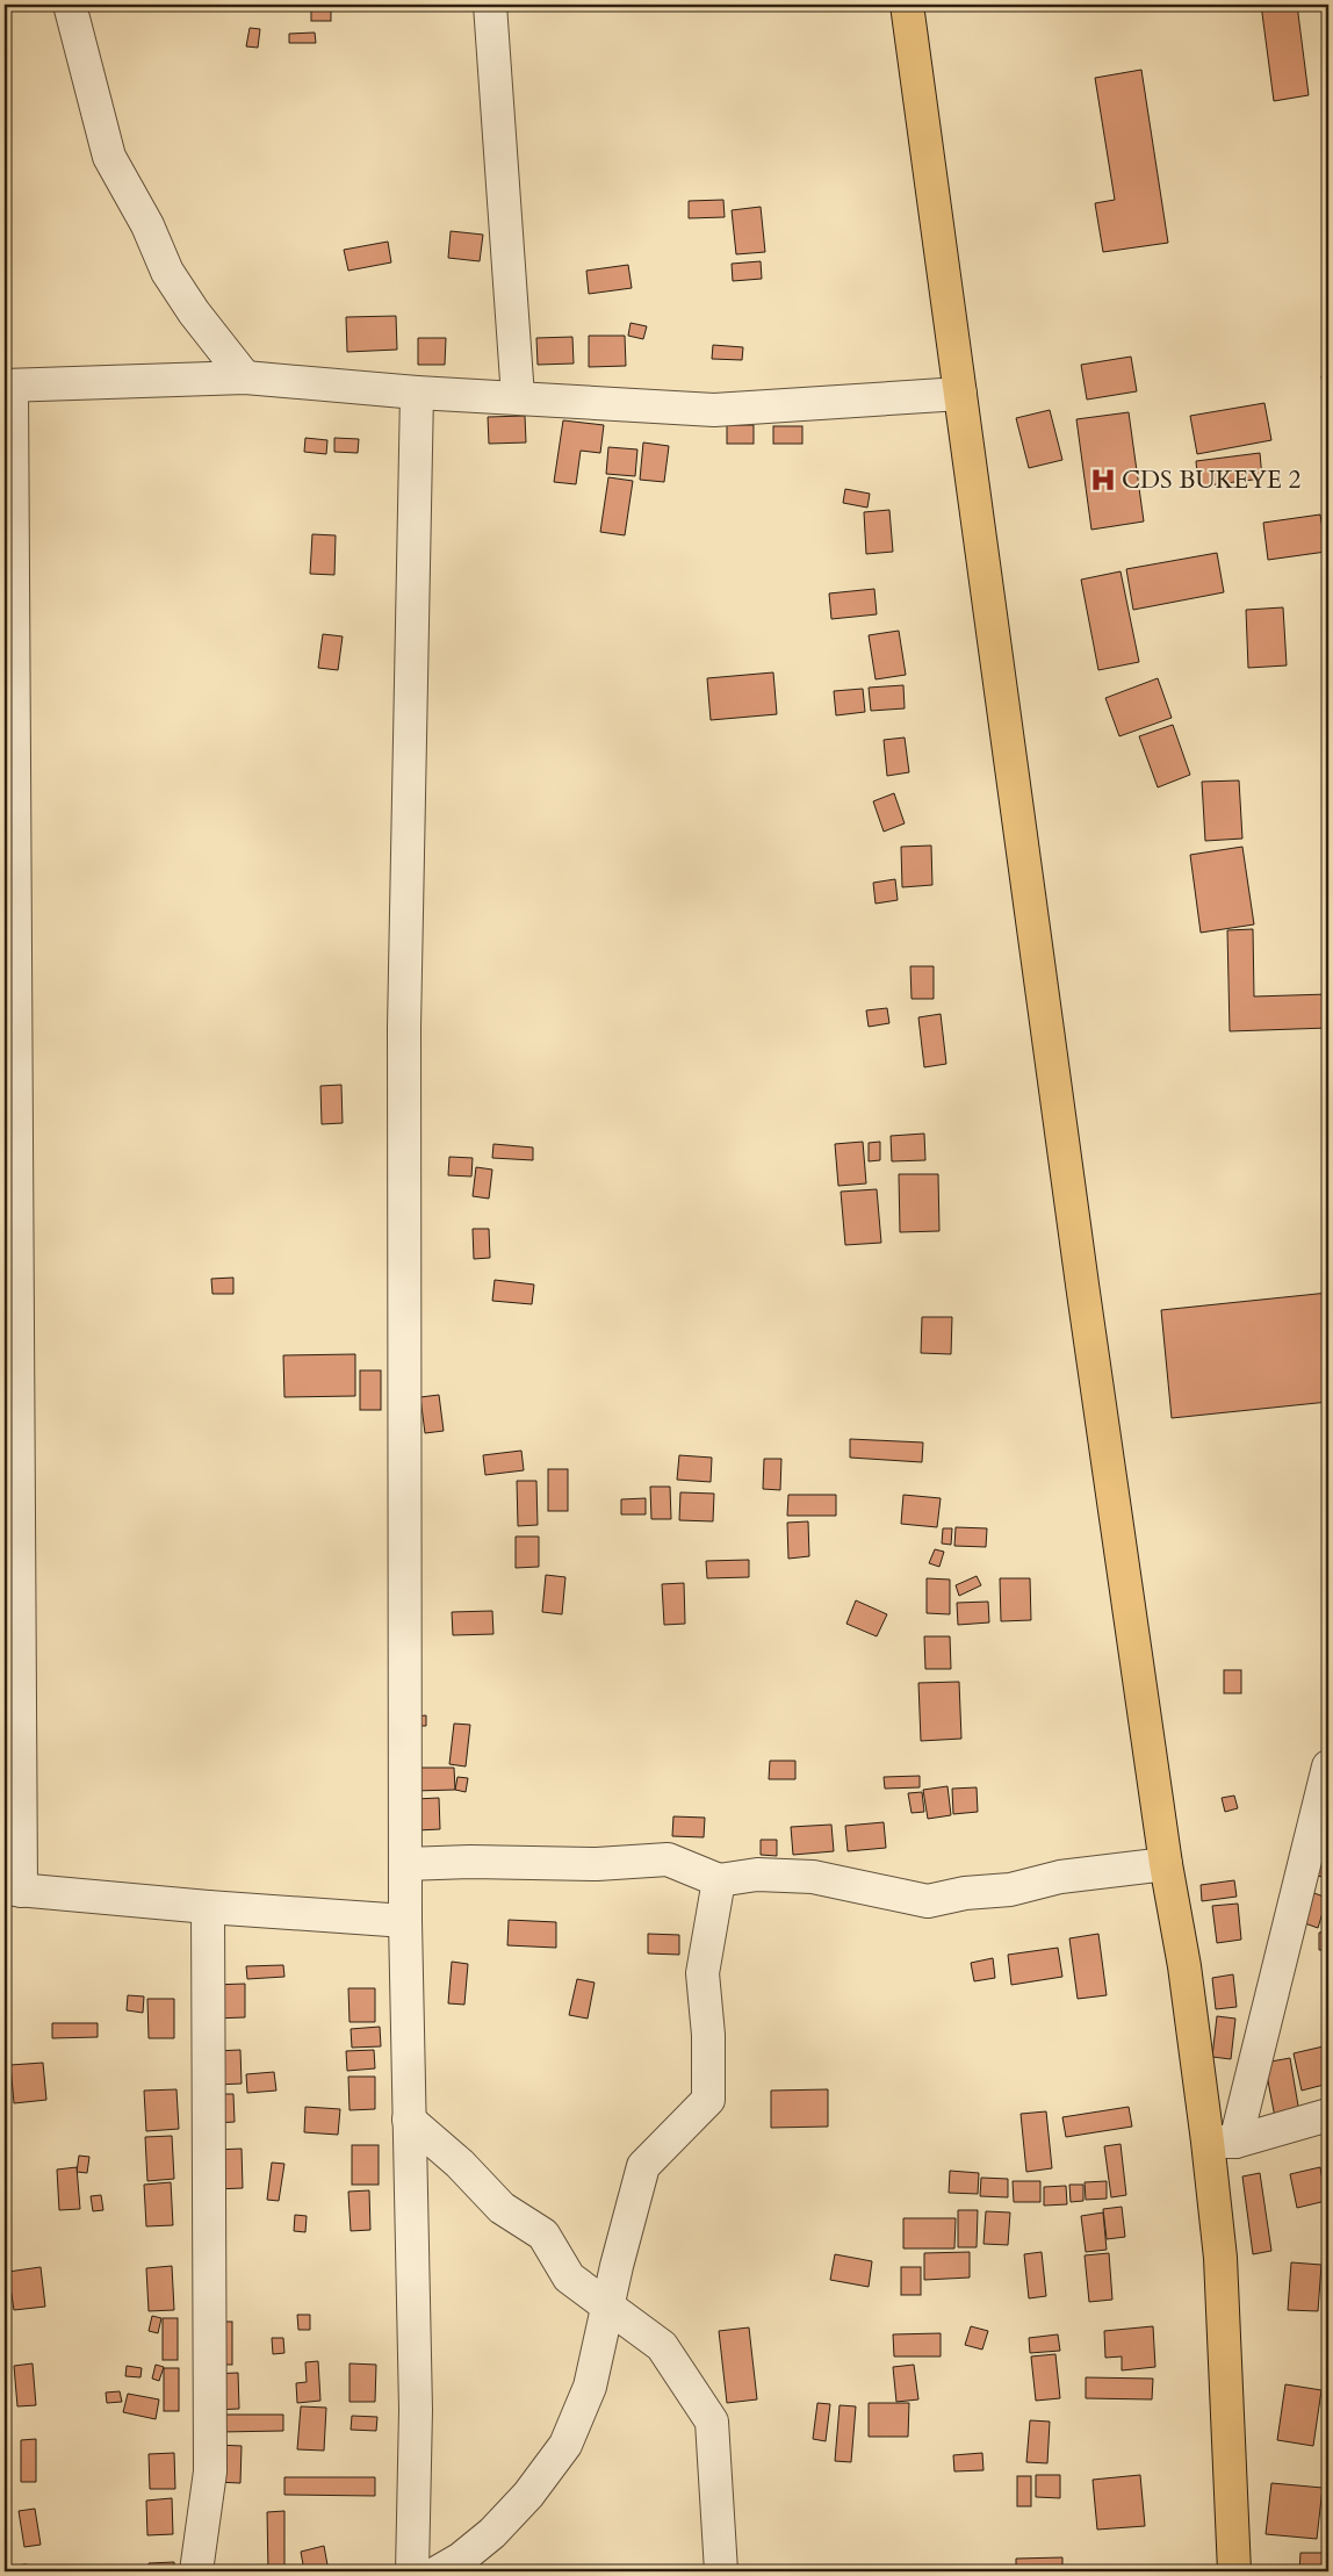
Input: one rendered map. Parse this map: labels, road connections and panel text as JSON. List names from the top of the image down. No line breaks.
{"places":{"hospital":["CDS BUKEYE 2"]}}
